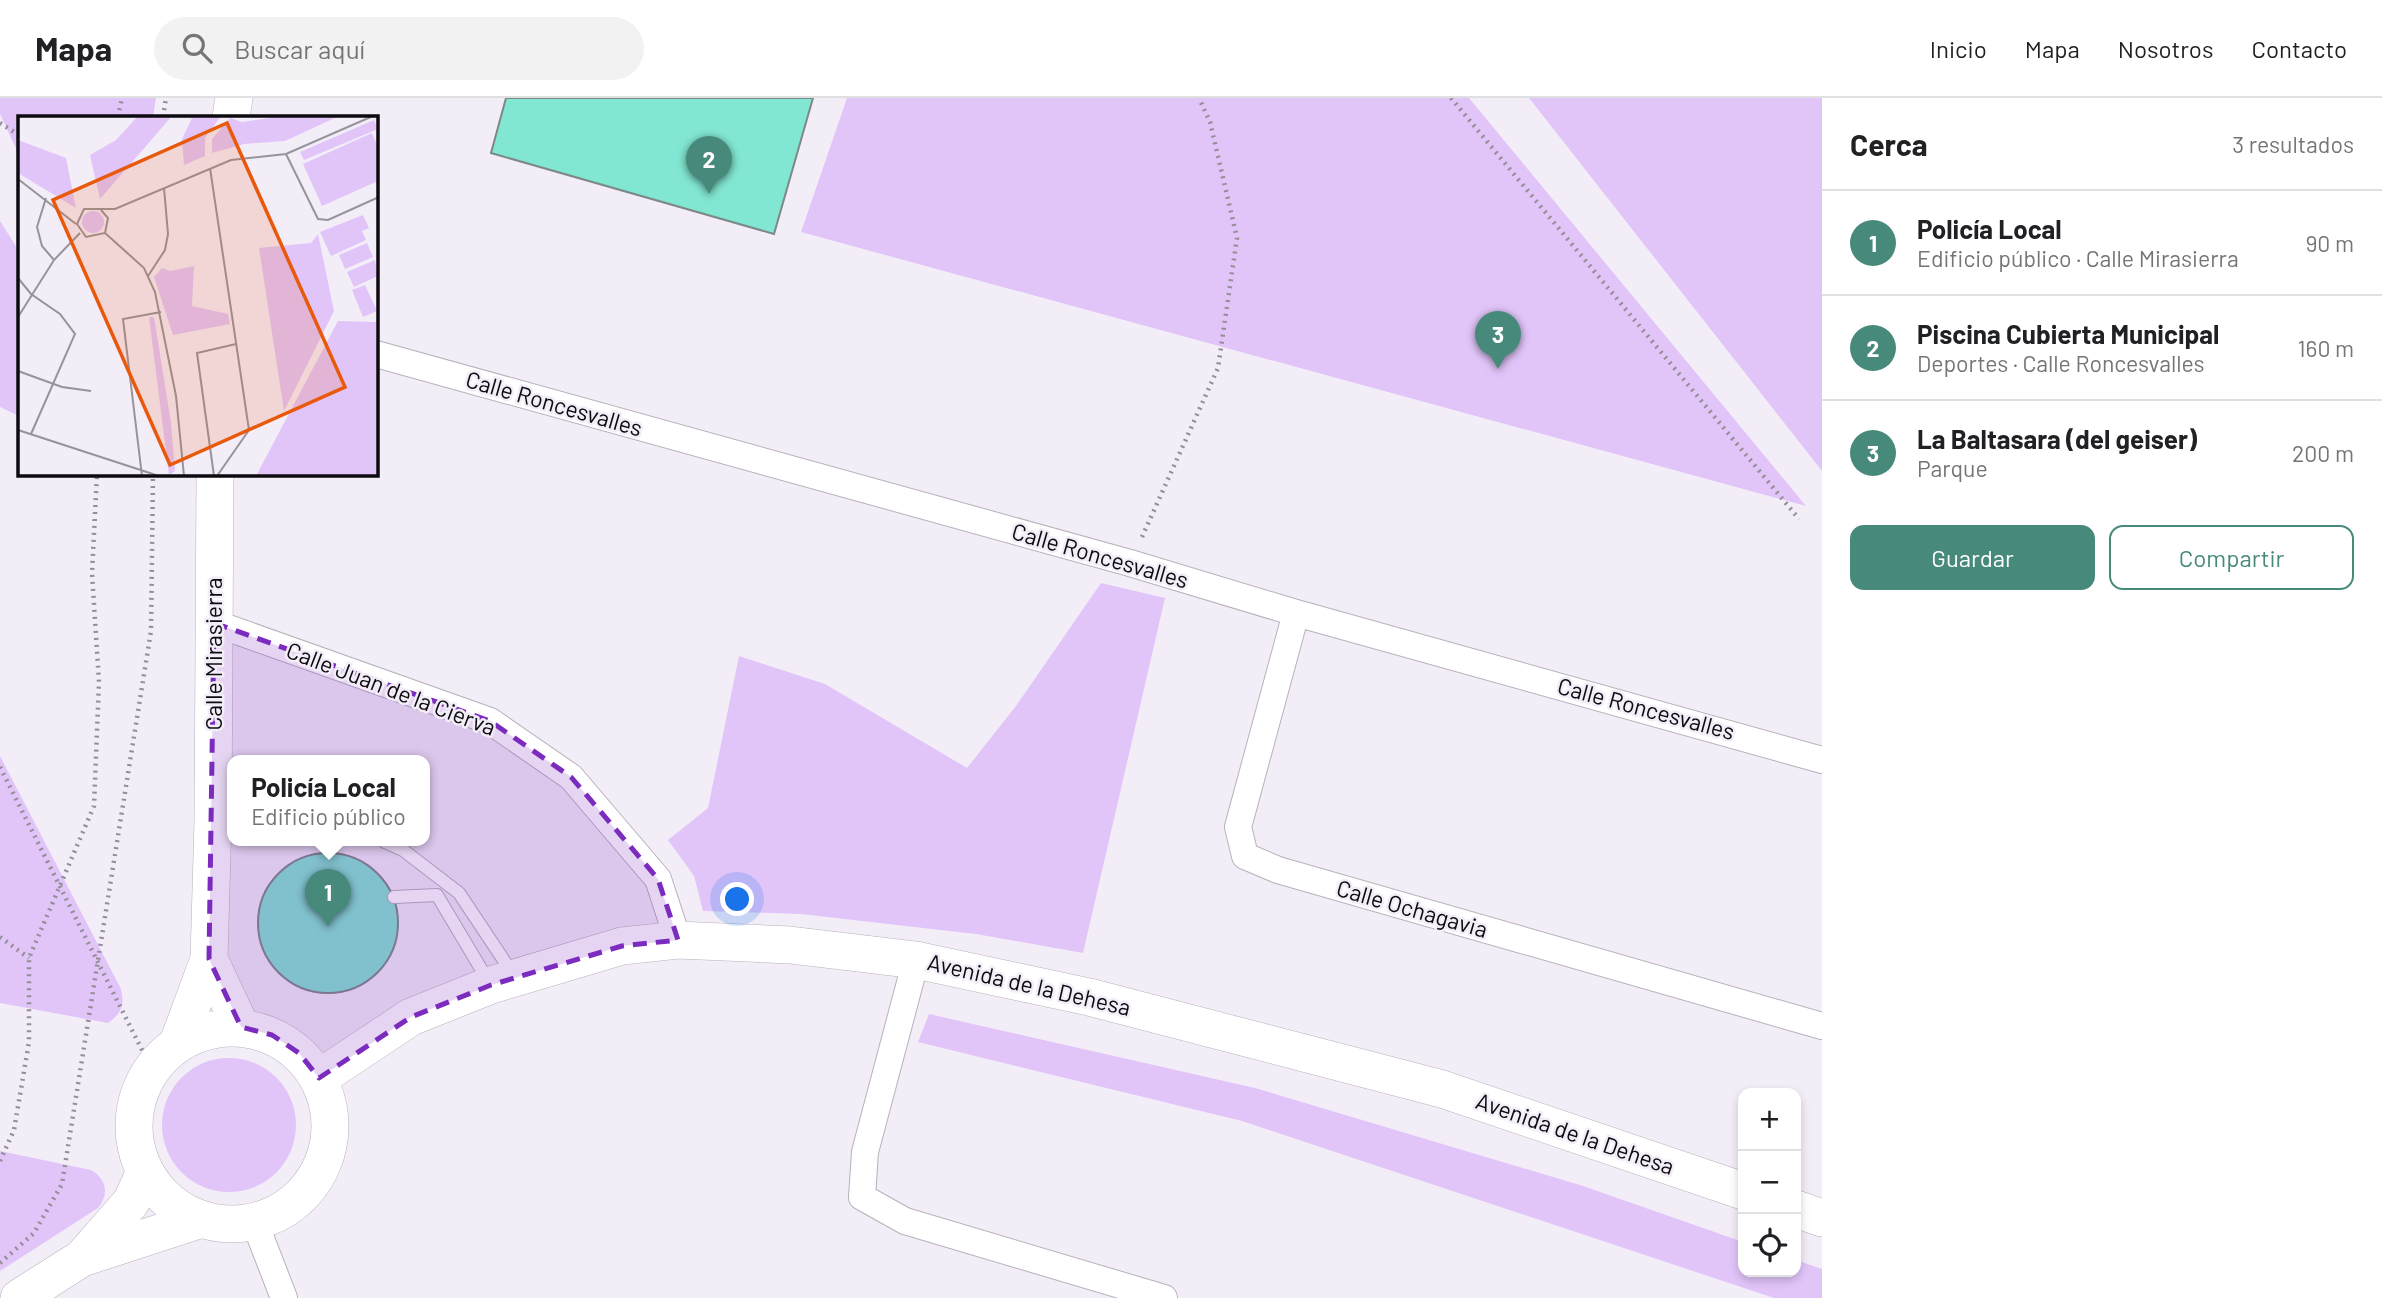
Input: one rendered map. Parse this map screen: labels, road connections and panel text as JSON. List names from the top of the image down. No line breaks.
{"streets":{"street":["Calle Roncesvalles","Calle Mirasierra","Calle Juan de la Cierva","Calle Ochagavia","Avenida de la Dehesa"]},"crossings":[["Calle Roncesvalles","Calle Ochagavia"],["Calle Mirasierra","Calle Juan de la Cierva"],["Calle Mirasierra","Avenida de la Dehesa"],["Calle Juan de la Cierva","Avenida de la Dehesa"]],"page":{"header":"Mapa","search":"Buscar aquí","nav":["Inicio","Mapa","Nosotros","Contacto"],"heading":["Cerca","3 resultados"],"pins":["2","3","1"],"list":[{"mark":"1","name":"Policía Local","note":"Edificio público · Calle Mirasierra","value":"90 m"},{"mark":"2","name":"Piscina Cubierta Municipal","note":"Deportes · Calle Roncesvalles","value":"160 m"},{"mark":"3","name":"La Baltasara (del geiser)","note":"Parque","value":"200 m"}],"buttons":["Guardar","Compartir"],"popup":["Policía Local","Edificio público"],"map_buttons":["+","−"]}}
